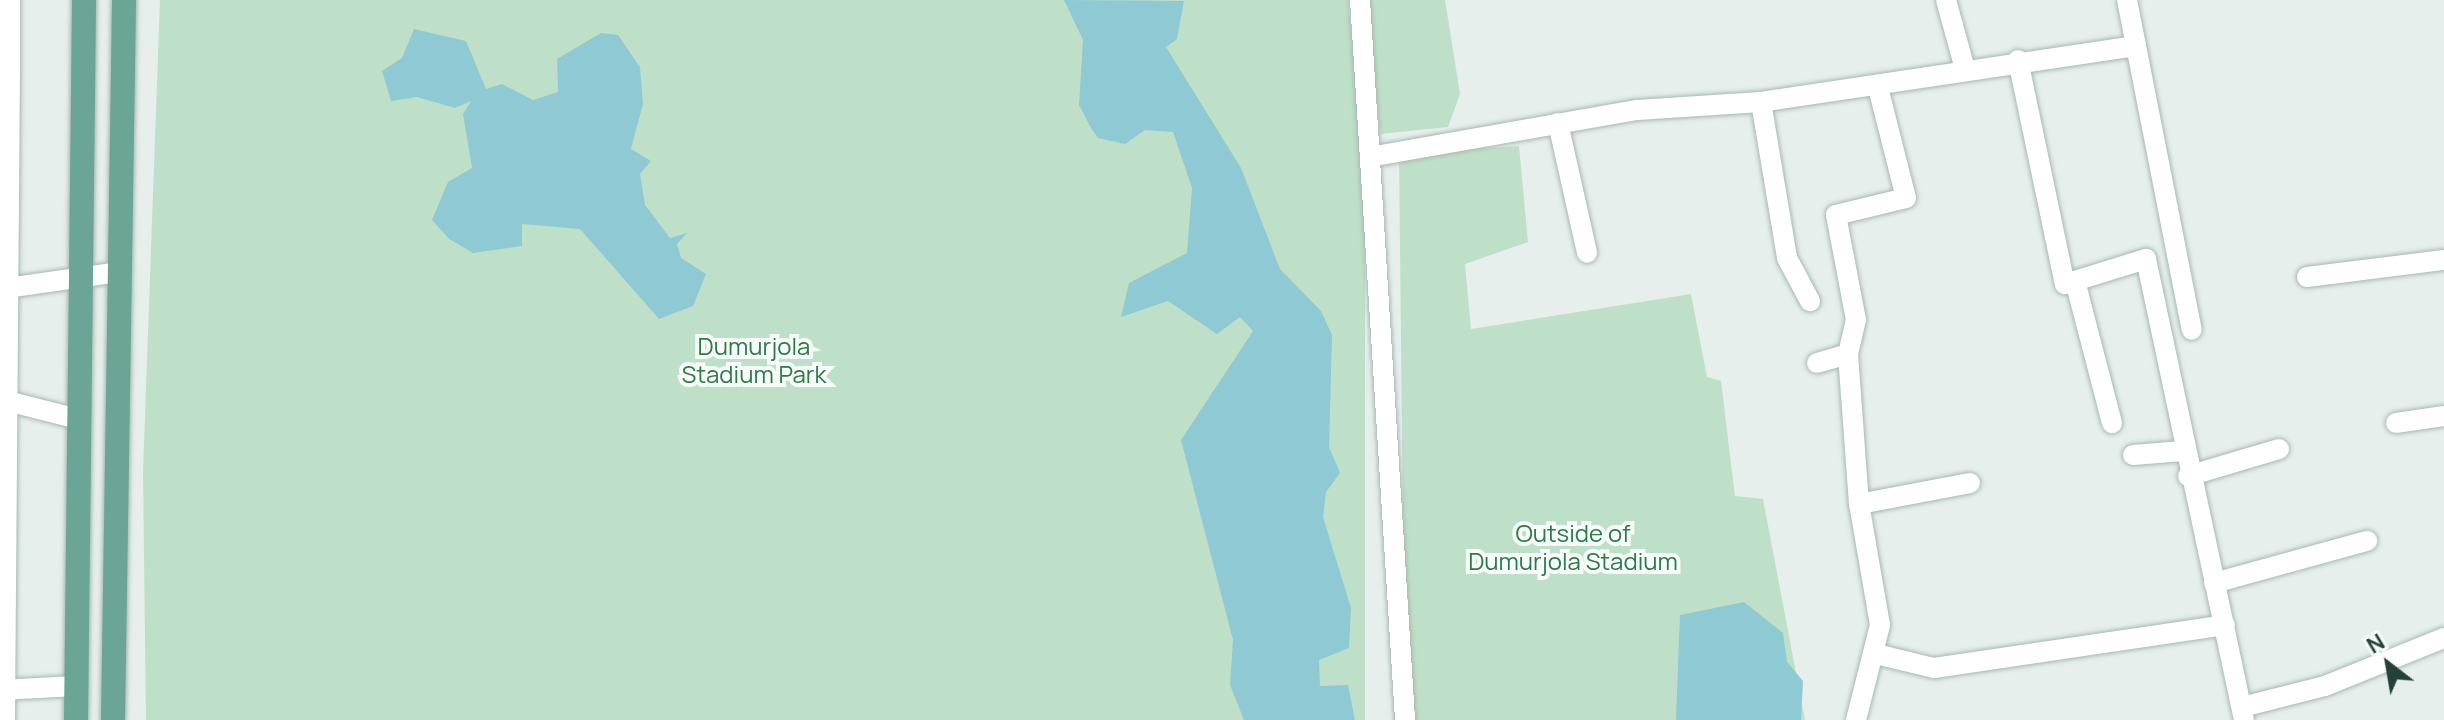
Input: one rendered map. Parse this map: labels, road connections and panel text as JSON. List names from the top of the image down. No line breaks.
{"parks":["Dumurjola Stadium Park","Outside of Dumurjola Stadium"],"north":"top left"}
